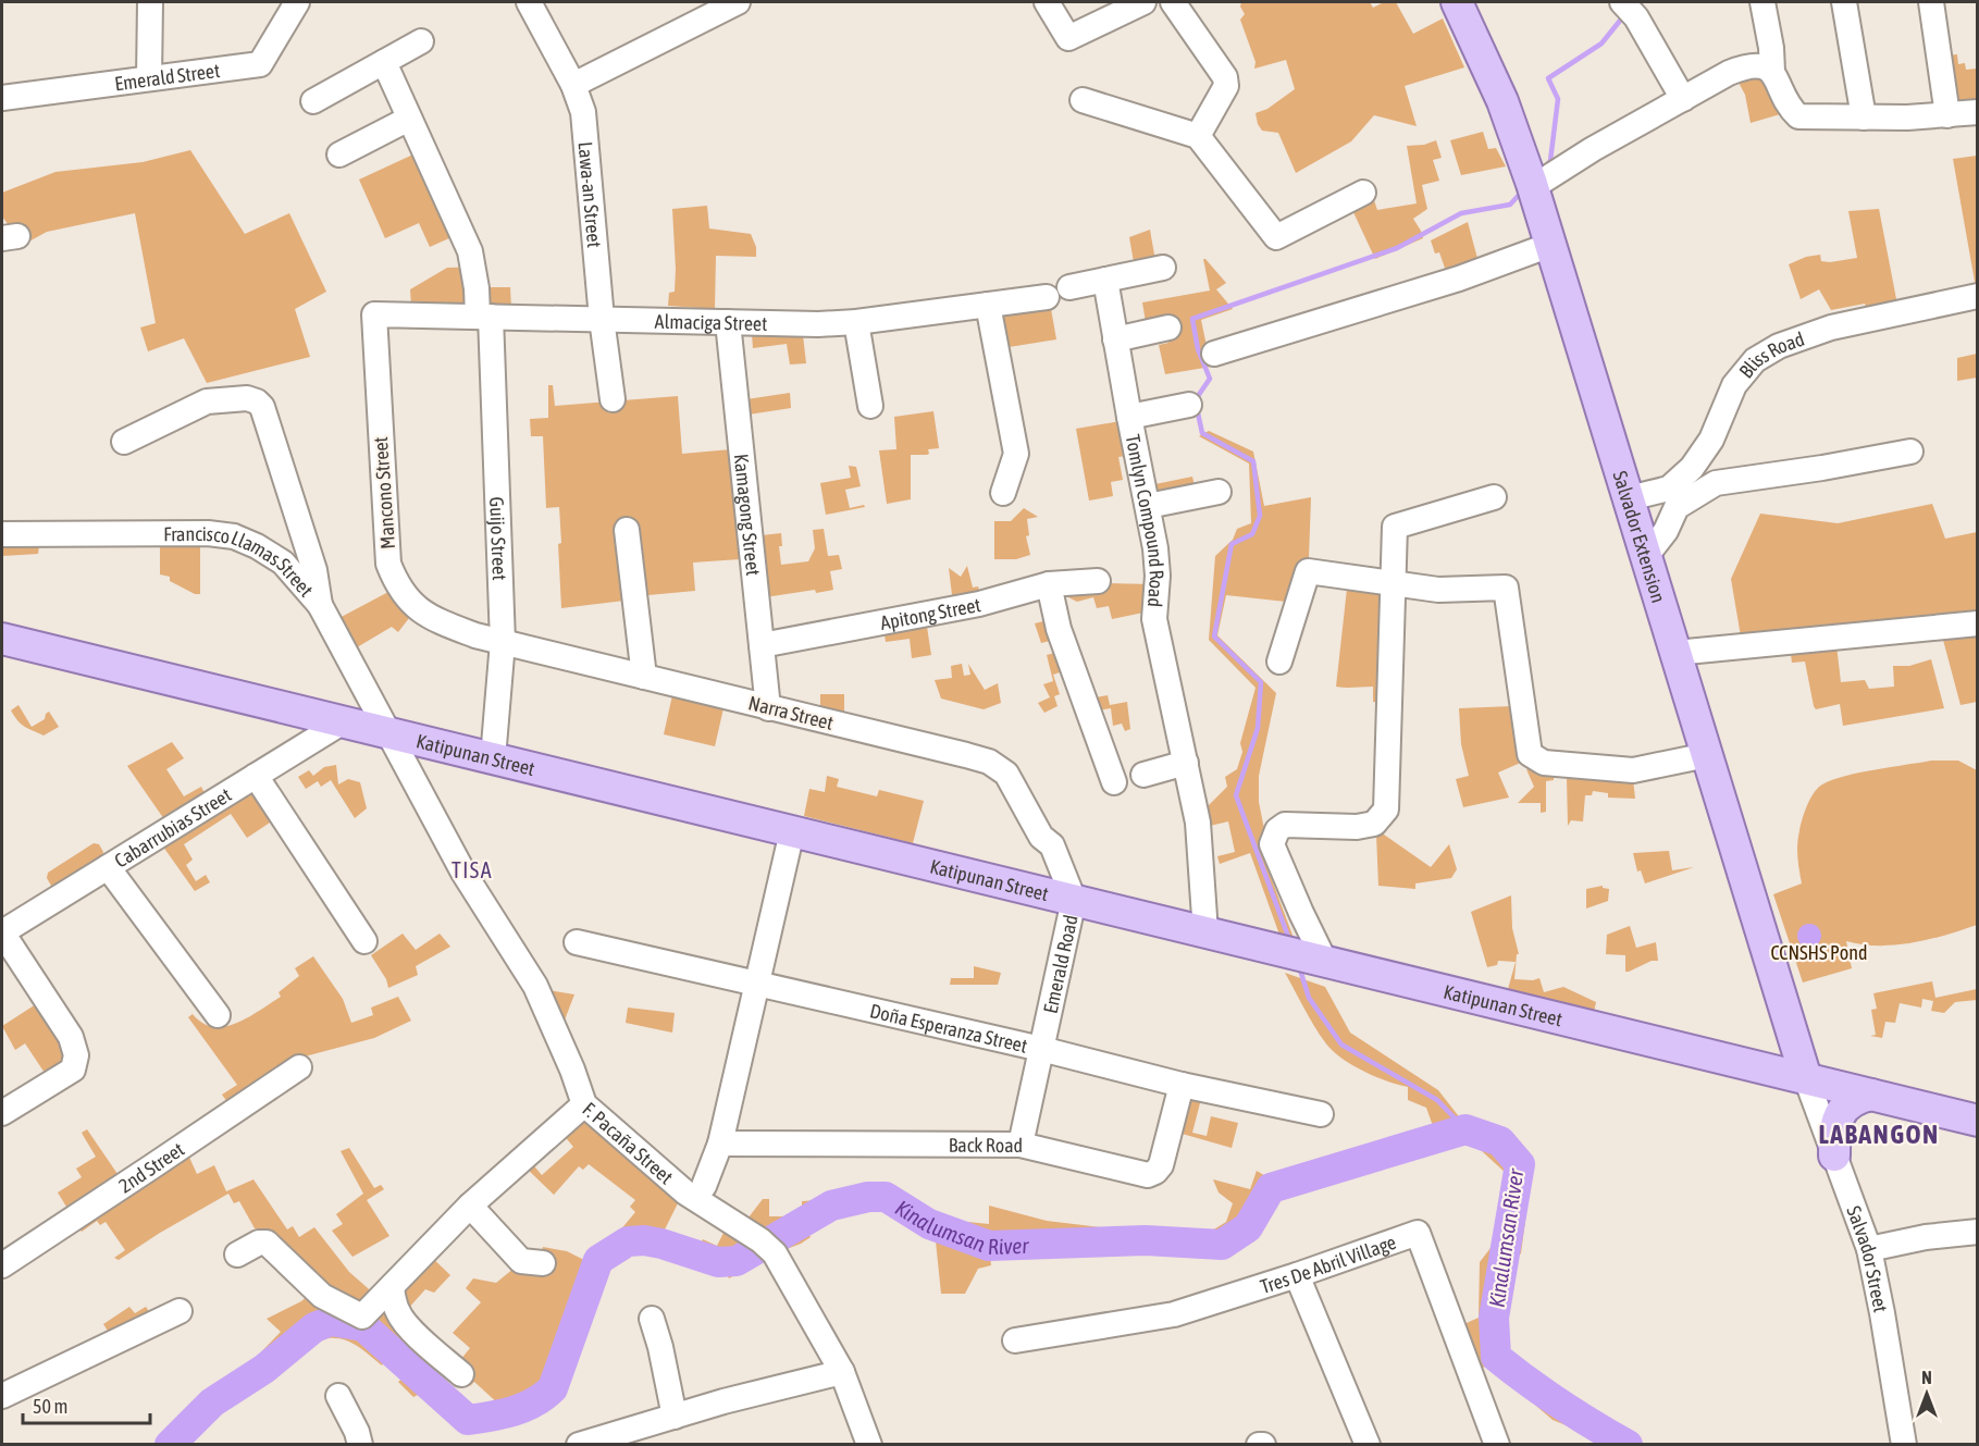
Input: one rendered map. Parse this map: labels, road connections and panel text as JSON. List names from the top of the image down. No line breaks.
{"streets":{"main road":["Salvador Extension","Katipunan Street"],"street":["Emerald Street","Lawa-an Street","Almaciga Street","Bliss Road","Mancono Street","Kamagong Street","Tomlyn Compound Road","Guijo Street","Francisco Llamas Street","Apitong Street","Narra Street","Cabarrubias Street","Emerald Road","Doña Esperanza Street","F. Pacaña Street","Back Road","2nd Street","Salvador Street","Tres De Abril Village"]},"crossings":[["Lawa-an Street","Almaciga Street"],["Almaciga Street","Mancono Street"],["Almaciga Street","Kamagong Street"],["Almaciga Street","Tomlyn Compound Road"],["Almaciga Street","Guijo Street"],["Bliss Road","Salvador Extension"],["Mancono Street","Guijo Street"],["Mancono Street","Narra Street"],["Kamagong Street","Apitong Street"],["Kamagong Street","Narra Street"],["Tomlyn Compound Road","Katipunan Street"],["Guijo Street","Narra Street"],["Guijo Street","Katipunan Street"],["Salvador Extension","Katipunan Street"],["Salvador Extension","Salvador Street"],["Francisco Llamas Street","Katipunan Street"],["Francisco Llamas Street","F. Pacaña Street"],["Narra Street","Katipunan Street"],["Narra Street","Emerald Road"],["Katipunan Street","Cabarrubias Street"],["Katipunan Street","Emerald Road"],["Katipunan Street","F. Pacaña Street"],["Katipunan Street","Salvador Street"],["Emerald Road","Doña Esperanza Street"],["Emerald Road","Back Road"],["Doña Esperanza Street","Back Road"]],"districts":["TISA","LABANGON"],"water":["Kinalumsan River"],"parks":["CCNSHS Pond"],"scale_bar":"50 m","north":"top"}
